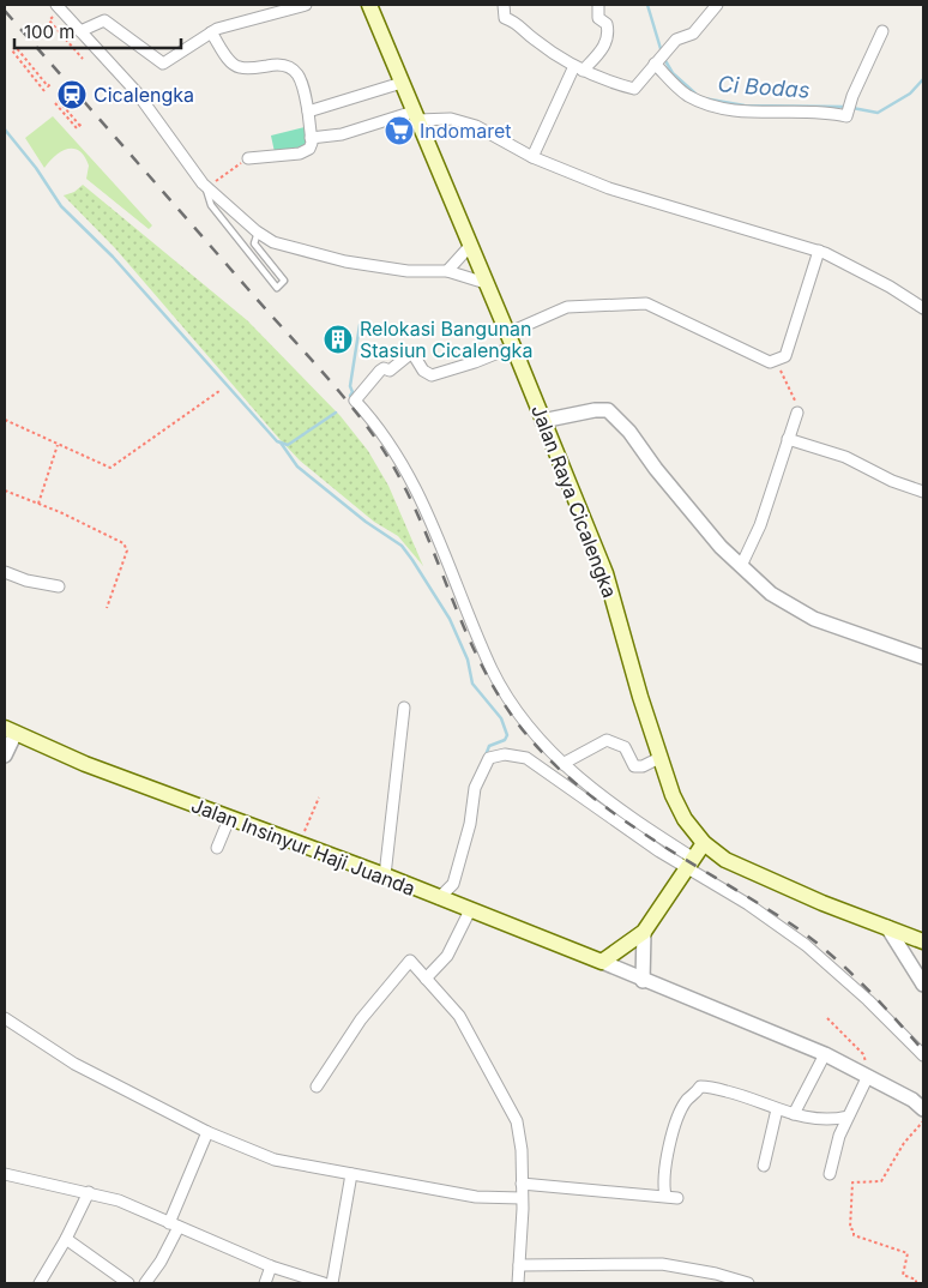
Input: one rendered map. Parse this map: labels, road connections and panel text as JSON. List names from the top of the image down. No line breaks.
{"streets":{"main road":["Jalan Raya Cicalengka","Jalan Insinyur Haji Juanda"]},"water":["Ci Bodas"],"places":{"station":["Cicalengka"],"supermarket":["Indomaret"],"building":["Relokasi Bangunan Stasiun Cicalengka"]},"scale_bar":"100 m"}
